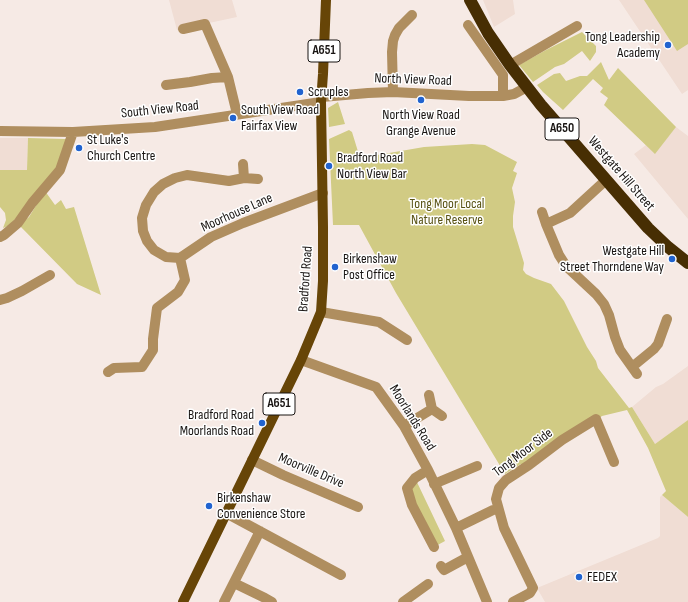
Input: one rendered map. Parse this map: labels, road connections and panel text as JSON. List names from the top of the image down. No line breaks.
{"streets":{"highway":["A650","Westgate Hill Street"],"main road":["A651","Bradford Road"],"street":["North View Road","South View Road","Moorhouse Lane","Moorlands Road","Tong Moor Side","Moorville Drive"]},"crossings":[["North View Road","South View Road"],["North View Road","Westgate Hill Street"],["North View Road","Bradford Road"],["South View Road","Bradford Road"],["Moorhouse Lane","Bradford Road"],["Bradford Road","Moorlands Road"],["Bradford Road","Moorville Drive"]],"parks":["Tong Moor Local Nature Reserve"],"places":["Tong Leadership Academy","Scruples","North View Road Grange Avenue","South View Road Fairfax View","St Luke's Church Centre","Bradford Road North View Bar","Westgate Hill Street Thorndene Way","Birkenshaw Post Office","Bradford Road Moorlands Road","Birkenshaw Convenience Store","FEDEX"]}
